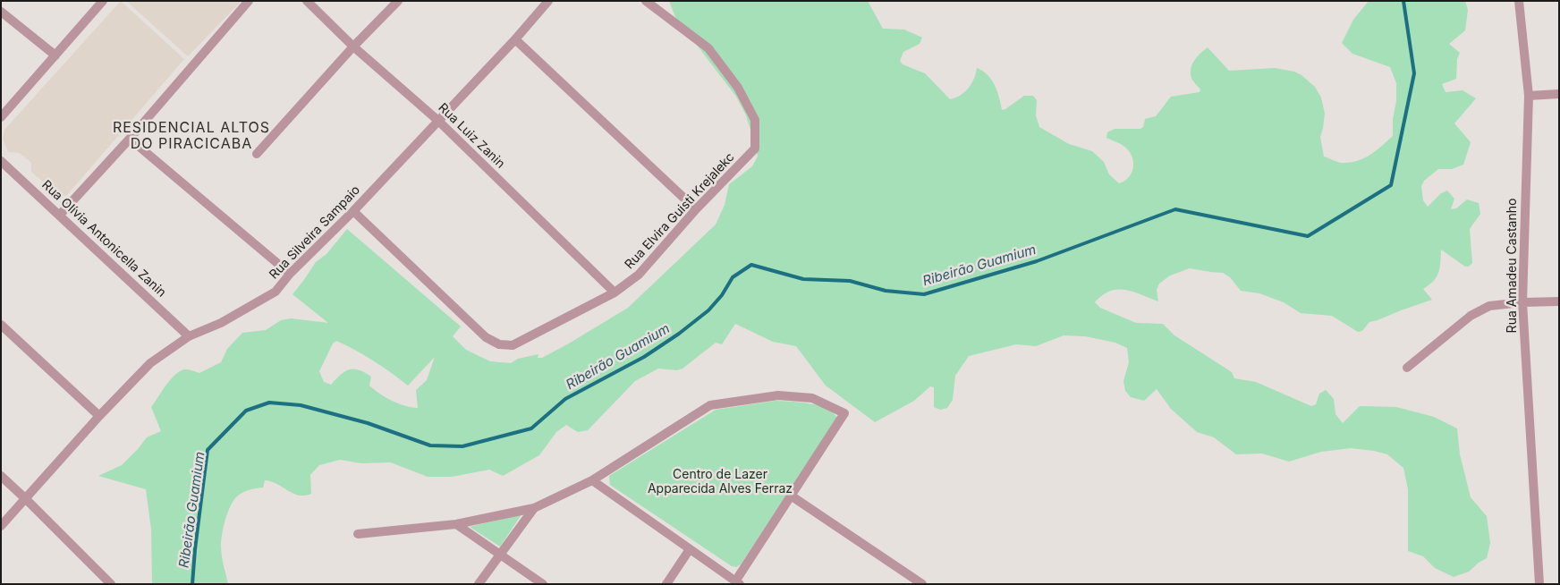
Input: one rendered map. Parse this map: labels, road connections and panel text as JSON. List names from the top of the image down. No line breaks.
{"streets":{"street":["Rua Luiz Zanin","Rua Elvira Guisti Krejalekc","Rua Silveira Sampaio","Rua Olívia Antonicella Zanin","Rua Amadeu Castanho"]},"crossings":[["Rua Luiz Zanin","Rua Elvira Guisti Krejalekc"],["Rua Luiz Zanin","Rua Silveira Sampaio"],["Rua Elvira Guisti Krejalekc","Rua Silveira Sampaio"],["Rua Silveira Sampaio","Rua Olívia Antonicella Zanin"]],"districts":["RESIDENCIAL ALTOS DO PIRACICABA"],"water":["Ribeirão Guamium"],"parks":["Centro de Lazer Apparecida Alves Ferraz"]}
